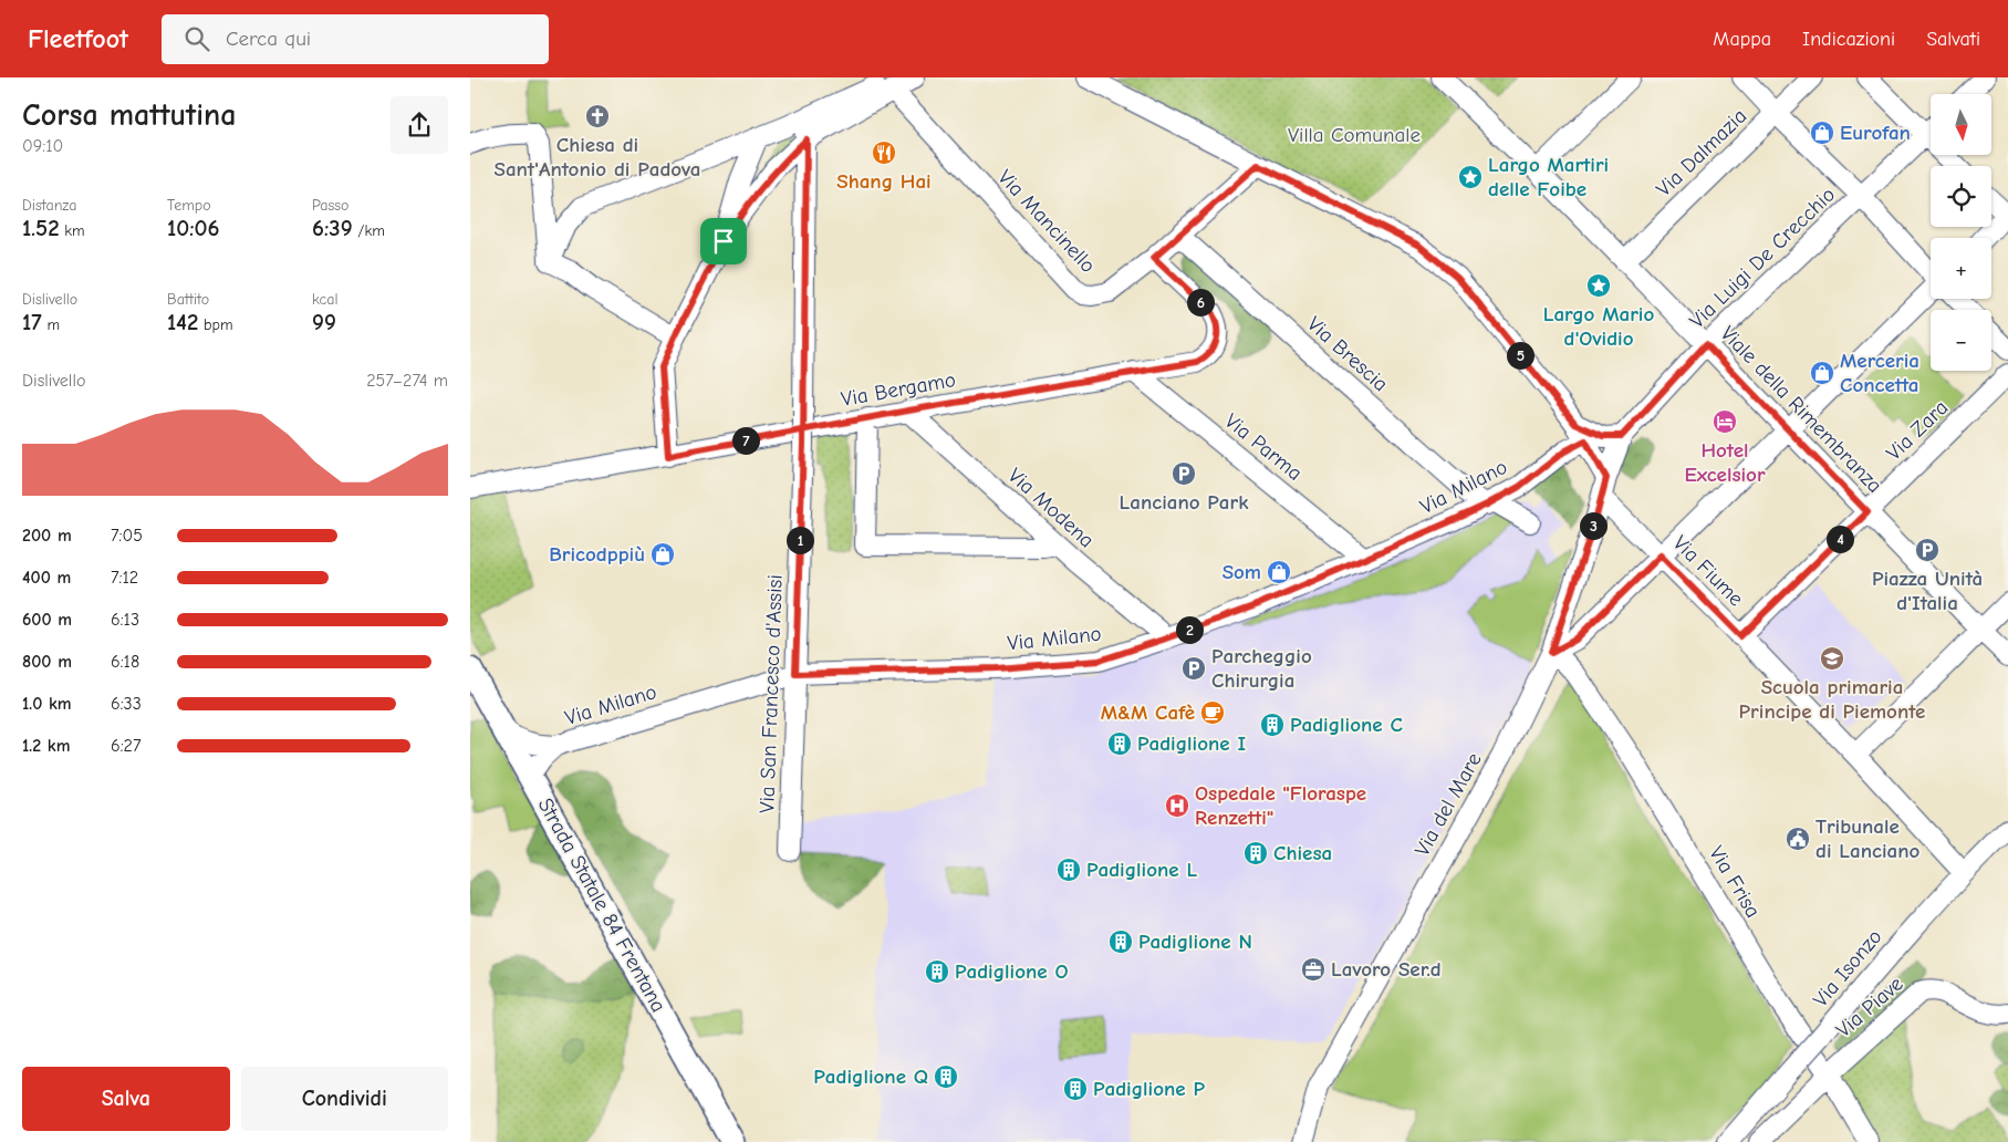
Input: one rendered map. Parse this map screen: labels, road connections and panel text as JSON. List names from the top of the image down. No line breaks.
{"streets":{"main road":["Strada Statale 84 Frentana"],"street":["Via Dalmazia","Via Mancinello","Via Luigi De Crecchio","Via Brescia","Via Bergamo","Viale della Rimembranza","Via Zara","Via Parma","Via Milano","Via Modena","Via Fiume","Via San Francesco d'Assisi","Via del Mare","Via Frisa","Via Isonzo","Via Piave"]},"crossings":[["Via Dalmazia","Viale della Rimembranza"],["Via Mancinello","Via Brescia"],["Via Mancinello","Via Bergamo"],["Via Luigi De Crecchio","Viale della Rimembranza"],["Via Luigi De Crecchio","Via del Mare"],["Via Brescia","Via Milano"],["Via Bergamo","Via Parma"],["Via Bergamo","Via Modena"],["Viale della Rimembranza","Via Zara"],["Via Zara","Via Fiume"],["Via Parma","Via Milano"],["Via Milano","Via Modena"],["Via Milano","Via San Francesco d'Assisi"],["Via Milano","Strada Statale 84 Frentana"],["Via Fiume","Via del Mare"],["Via Fiume","Via Isonzo"],["Via del Mare","Via Frisa"],["Via Frisa","Via Piave"]],"parks":["Villa Comunale"],"places":{"church":["Chiesa di Sant'Antonio di Padova"],"shop":["Eurofan","Merceria Concetta","Bricodppiù","Som"],"restaurant":["Shang Hai"],"place":["Largo Martiri delle Foibe","Largo Mario d'Ovidio"],"hotel":["Hotel Excelsior"],"parking":["Lanciano Park","Piazza Unità d'Italia","Parcheggio Chirurgia"],"school or university":["Scuola primaria Principe di Piemonte"],"cafe":["M&M Cafè"],"building":["Padiglione C","Padiglione I","Chiesa","Padiglione L","Padiglione N","Padiglione O","Padiglione Q","Padiglione P"],"hospital":["Ospedale \"Floraspe Renzetti\""],"public building":["Tribunale di Lanciano"],"office":["Lavoro Ser.d"]},"north":"bottom","page":{"header":"Fleetfoot","search":"Cerca qui","nav":["Mappa","Indicazioni","Salvati"],"heading":["Corsa mattutina","09:10"],"map_buttons":["+","−"],"stats":[["Distanza","1.52 km"],["Tempo","10:06"],["Passo","6:39 /km"],["Dislivello","17 m"],["Battito","142 bpm"],["kcal","99"]],"pins":["6","5","7","3","4","1","2"],"chart":["Dislivello","257–274 m"],"list":[{"name":"200 m","note":"7:05"},{"name":"400 m","note":"7:12"},{"name":"600 m","note":"6:13"},{"name":"800 m","note":"6:18"},{"name":"1.0 km","note":"6:33"},{"name":"1.2 km","note":"6:27"}],"buttons":["Salva","Condividi"]}}
